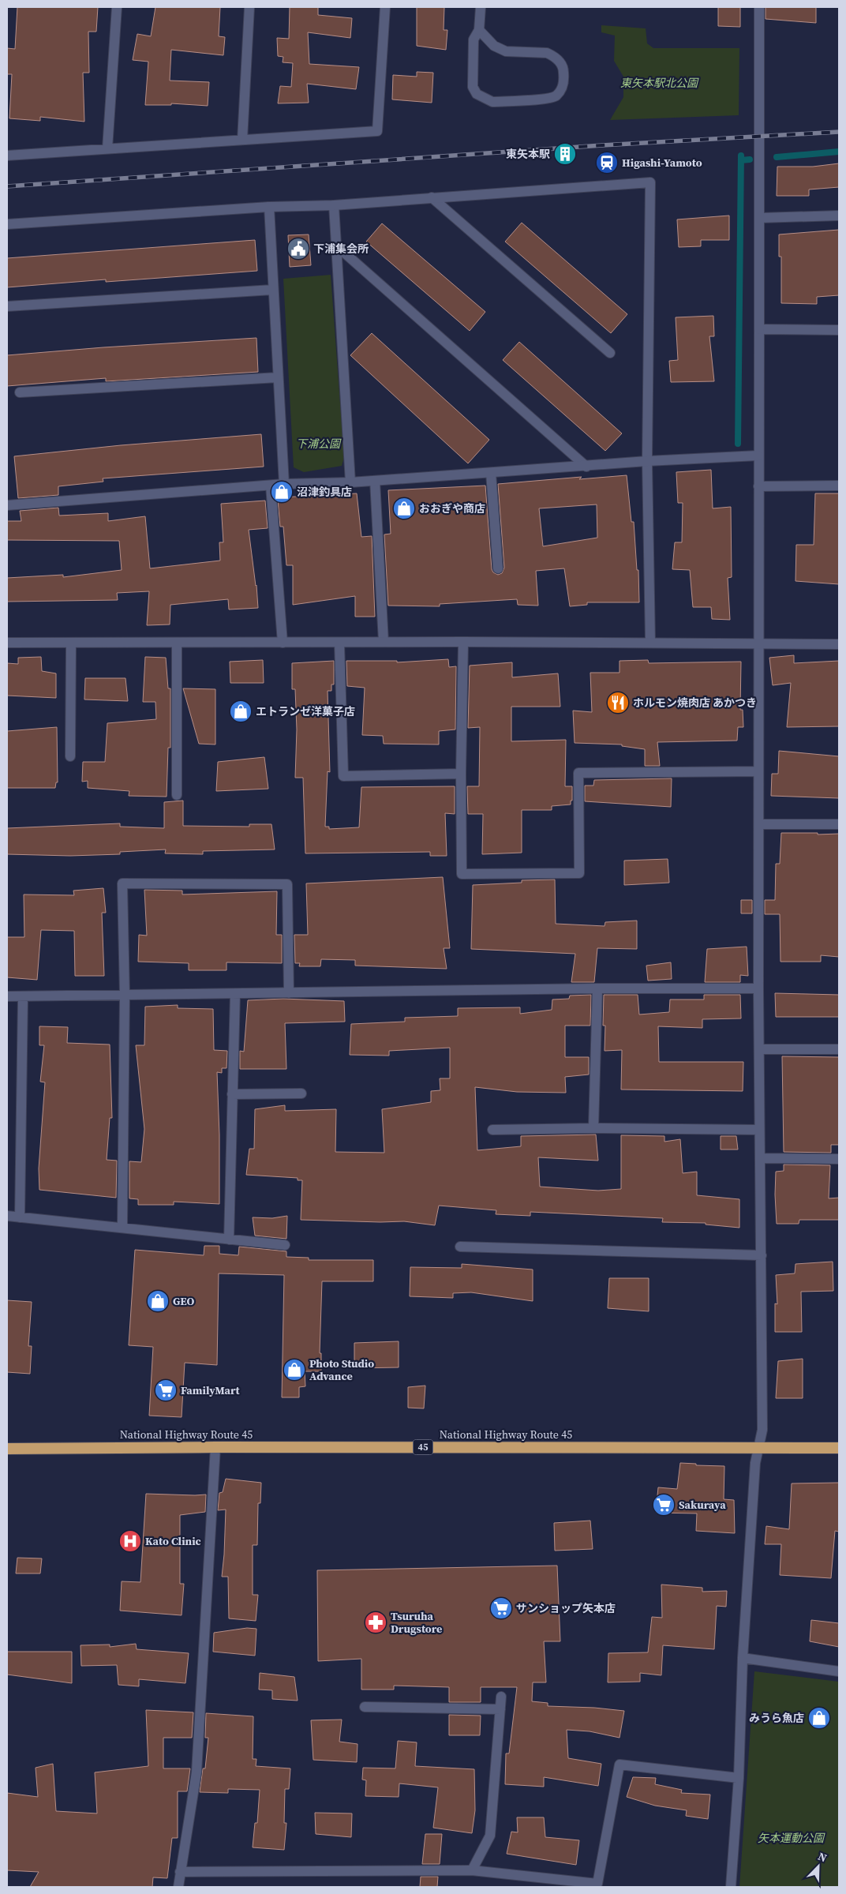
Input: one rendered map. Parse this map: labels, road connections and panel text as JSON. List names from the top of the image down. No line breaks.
{"streets":{"highway":["National Highway Route 45","45"]},"parks":["東矢本駅北公園","下浦公園","矢本運動公園"],"places":{"building":["東矢本駅"],"station":["Higashi-Yamoto"],"public building":["下浦集会所"],"shop":["沼津釣具店","おおぎや商店","エトランゼ洋菓子店","GEO","Photo Studio Advance","みうら魚店"],"restaurant":["ホルモン焼肉店 あかつき"],"supermarket":["FamilyMart","Sakuraya","サンショップ矢本店"],"hospital":["Kato Clinic"],"pharmacy":["Tsuruha Drugstore"]},"north":"top right"}
